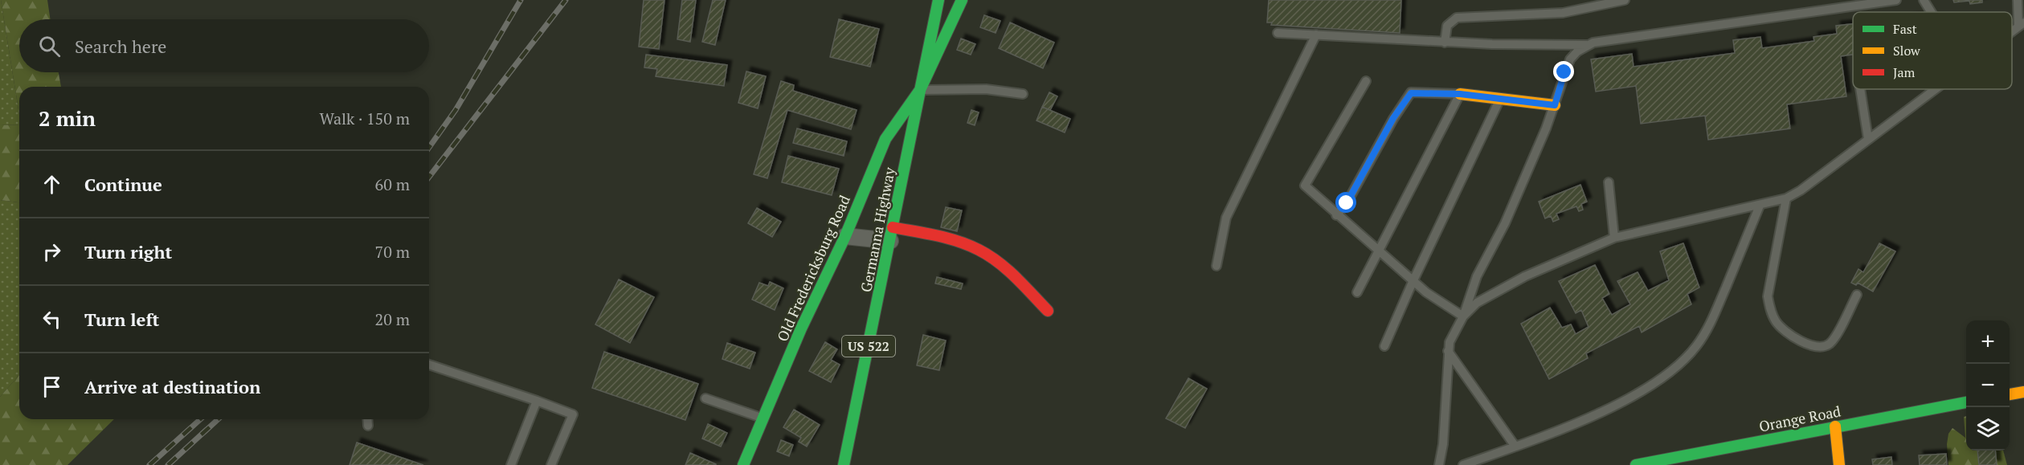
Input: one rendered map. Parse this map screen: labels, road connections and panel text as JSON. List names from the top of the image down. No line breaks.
{"streets":{"street":["Germanna Highway","Old Fredericksburg Road","US 522","Orange Road"]},"crossings":[["Germanna Highway","Old Fredericksburg Road"]],"legend":["Fast","Slow","Jam"],"page":{"search":"Search here","heading":["2 min","Walk · 150 m"],"list":[["Continue","60 m"],["Turn right","70 m"],["Turn left","20 m"],"Arrive at destination"],"map_buttons":["+","−"]}}
